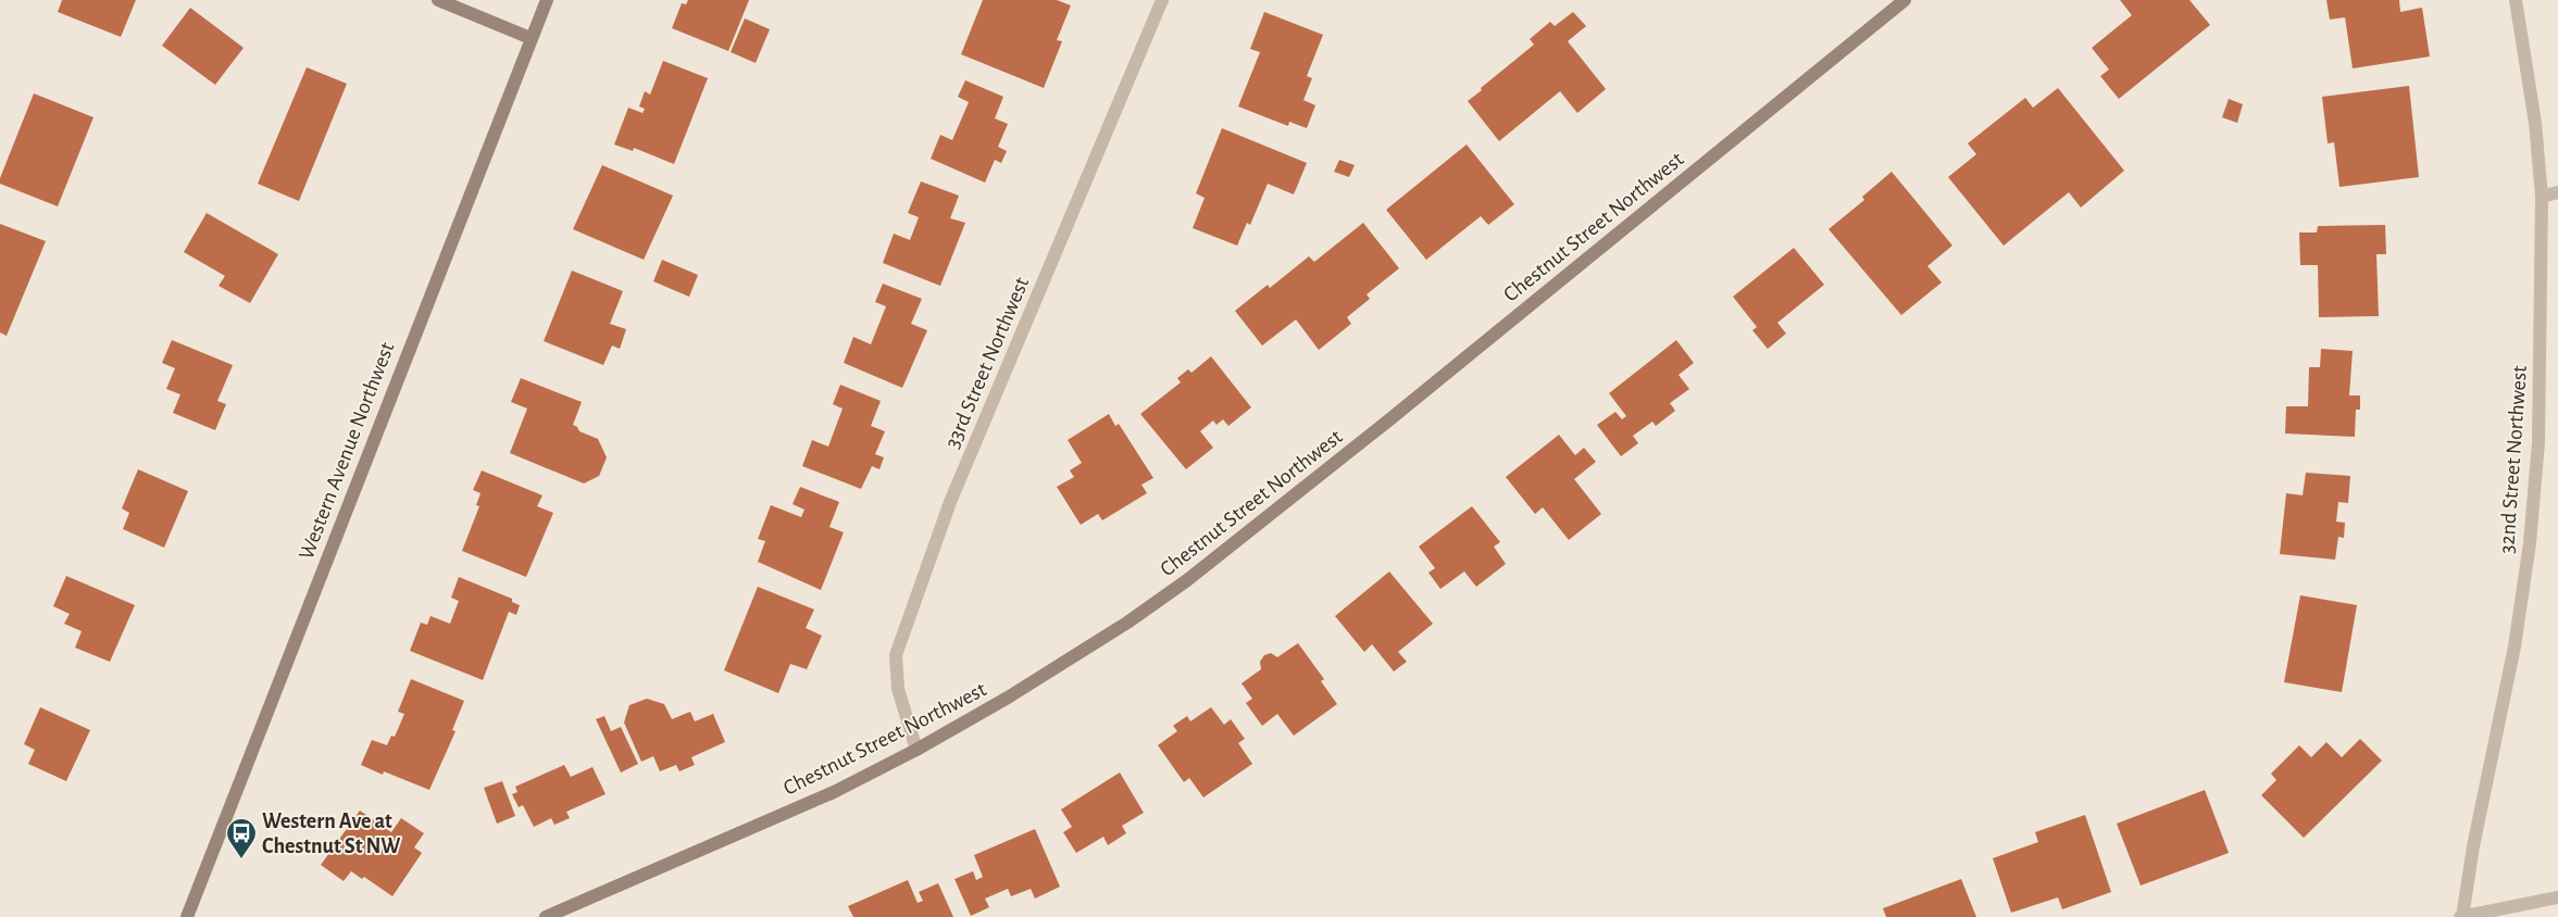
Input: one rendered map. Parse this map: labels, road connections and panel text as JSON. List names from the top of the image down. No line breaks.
{"streets":{"street":["Chestnut Street Northwest","33rd Street Northwest","Western Avenue Northwest","32nd Street Northwest"]},"crossings":[["Chestnut Street Northwest","33rd Street Northwest"]],"places":{"bus stop":["Western Ave at Chestnut St NW"]}}
